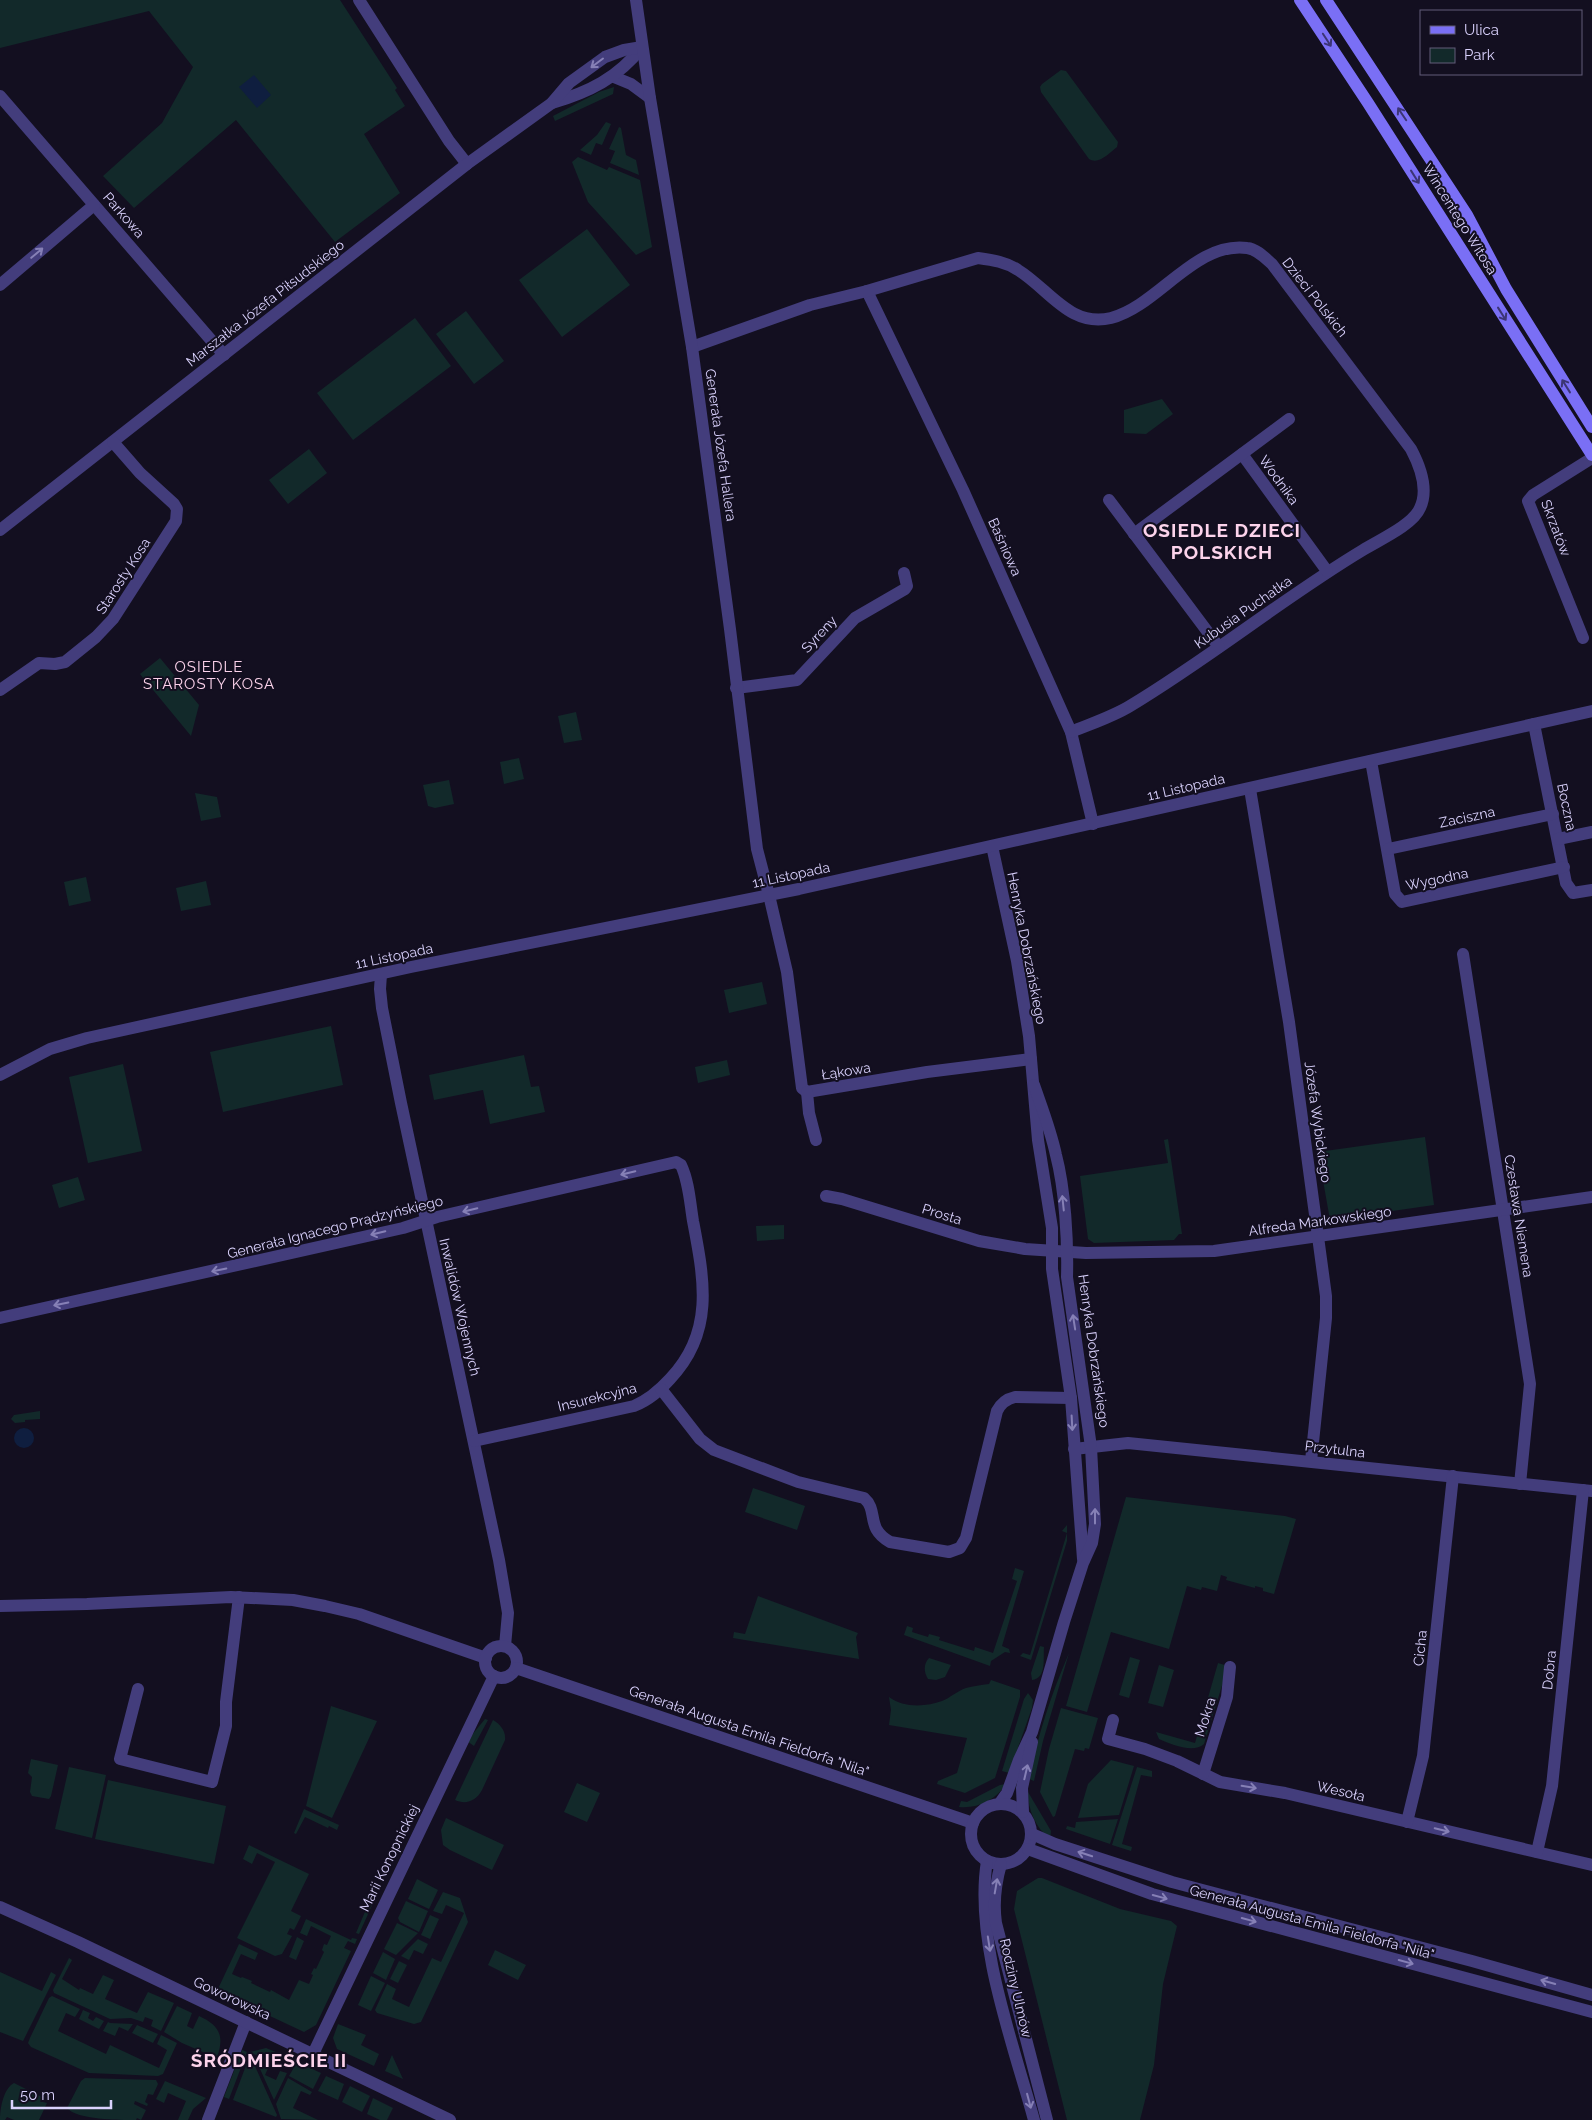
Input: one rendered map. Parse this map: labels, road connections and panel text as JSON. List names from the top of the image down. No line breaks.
{"streets":{"main road":["Wincentego Witosa"],"street":["Parkowa","Dzieci Polskich","Marszałka Józefa Piłsudskiego","Generała Józefa Hallera","Wodnika","Skrzatów","Baśniowa","Starosty Kosa","Kubusia Puchatka","Syreny","11 Listopada","Boczna","Zaciszna","Wygodna","Henryka Dobrzańskiego","Łąkowa","Józefa Wybickiego","Prosta","Czesława Niemena","Alfreda Markowskiego","Generała Ignacego Prądzyńskiego","Inwalidów Wojennych","Insurekcyjna","Przytulna","Cicha","Dobra","Mokra","Generała Augusta Emila Fieldorfa \"Nila\"","Wesoła","Marii Konopnickiej","Rodziny Ulmów","Goworowska"]},"crossings":[["Parkowa","Marszałka Józefa Piłsudskiego"],["Wincentego Witosa","Skrzatów"],["Dzieci Polskich","Generała Józefa Hallera"],["Dzieci Polskich","Baśniowa"],["Dzieci Polskich","Kubusia Puchatka"],["Marszałka Józefa Piłsudskiego","Generała Józefa Hallera"],["Marszałka Józefa Piłsudskiego","Starosty Kosa"],["Generała Józefa Hallera","Syreny"],["Generała Józefa Hallera","11 Listopada"],["Generała Józefa Hallera","Łąkowa"],["Wodnika","Kubusia Puchatka"],["Baśniowa","Kubusia Puchatka"],["Baśniowa","11 Listopada"],["11 Listopada","Boczna"],["11 Listopada","Wygodna"],["11 Listopada","Henryka Dobrzańskiego"],["11 Listopada","Łąkowa"],["11 Listopada","Józefa Wybickiego"],["11 Listopada","Inwalidów Wojennych"],["Boczna","Zaciszna"],["Boczna","Wygodna"],["Zaciszna","Wygodna"],["Henryka Dobrzańskiego","Łąkowa"],["Henryka Dobrzańskiego","Prosta"],["Henryka Dobrzańskiego","Alfreda Markowskiego"],["Henryka Dobrzańskiego","Przytulna"],["Henryka Dobrzańskiego","Generała Augusta Emila Fieldorfa \"Nila\""],["Henryka Dobrzańskiego","Rodziny Ulmów"],["Józefa Wybickiego","Alfreda Markowskiego"],["Józefa Wybickiego","Przytulna"],["Prosta","Alfreda Markowskiego"],["Czesława Niemena","Alfreda Markowskiego"],["Czesława Niemena","Przytulna"],["Generała Ignacego Prądzyńskiego","Inwalidów Wojennych"],["Generała Ignacego Prądzyńskiego","Insurekcyjna"],["Inwalidów Wojennych","Insurekcyjna"],["Inwalidów Wojennych","Generała Augusta Emila Fieldorfa \"Nila\""],["Inwalidów Wojennych","Marii Konopnickiej"],["Przytulna","Cicha"],["Przytulna","Dobra"],["Cicha","Wesoła"],["Dobra","Wesoła"],["Mokra","Wesoła"],["Generała Augusta Emila Fieldorfa \"Nila\"","Marii Konopnickiej"],["Generała Augusta Emila Fieldorfa \"Nila\"","Rodziny Ulmów"],["Marii Konopnickiej","Goworowska"]],"one_way":["Generała Ignacego Prądzyńskiego","Wesoła"],"districts":["OSIEDLE DZIECI POLSKICH","OSIEDLE STAROSTY KOSA","ŚRÓDMIEŚCIE II"],"legend":["Ulica","Park"],"scale_bar":"50 m"}
